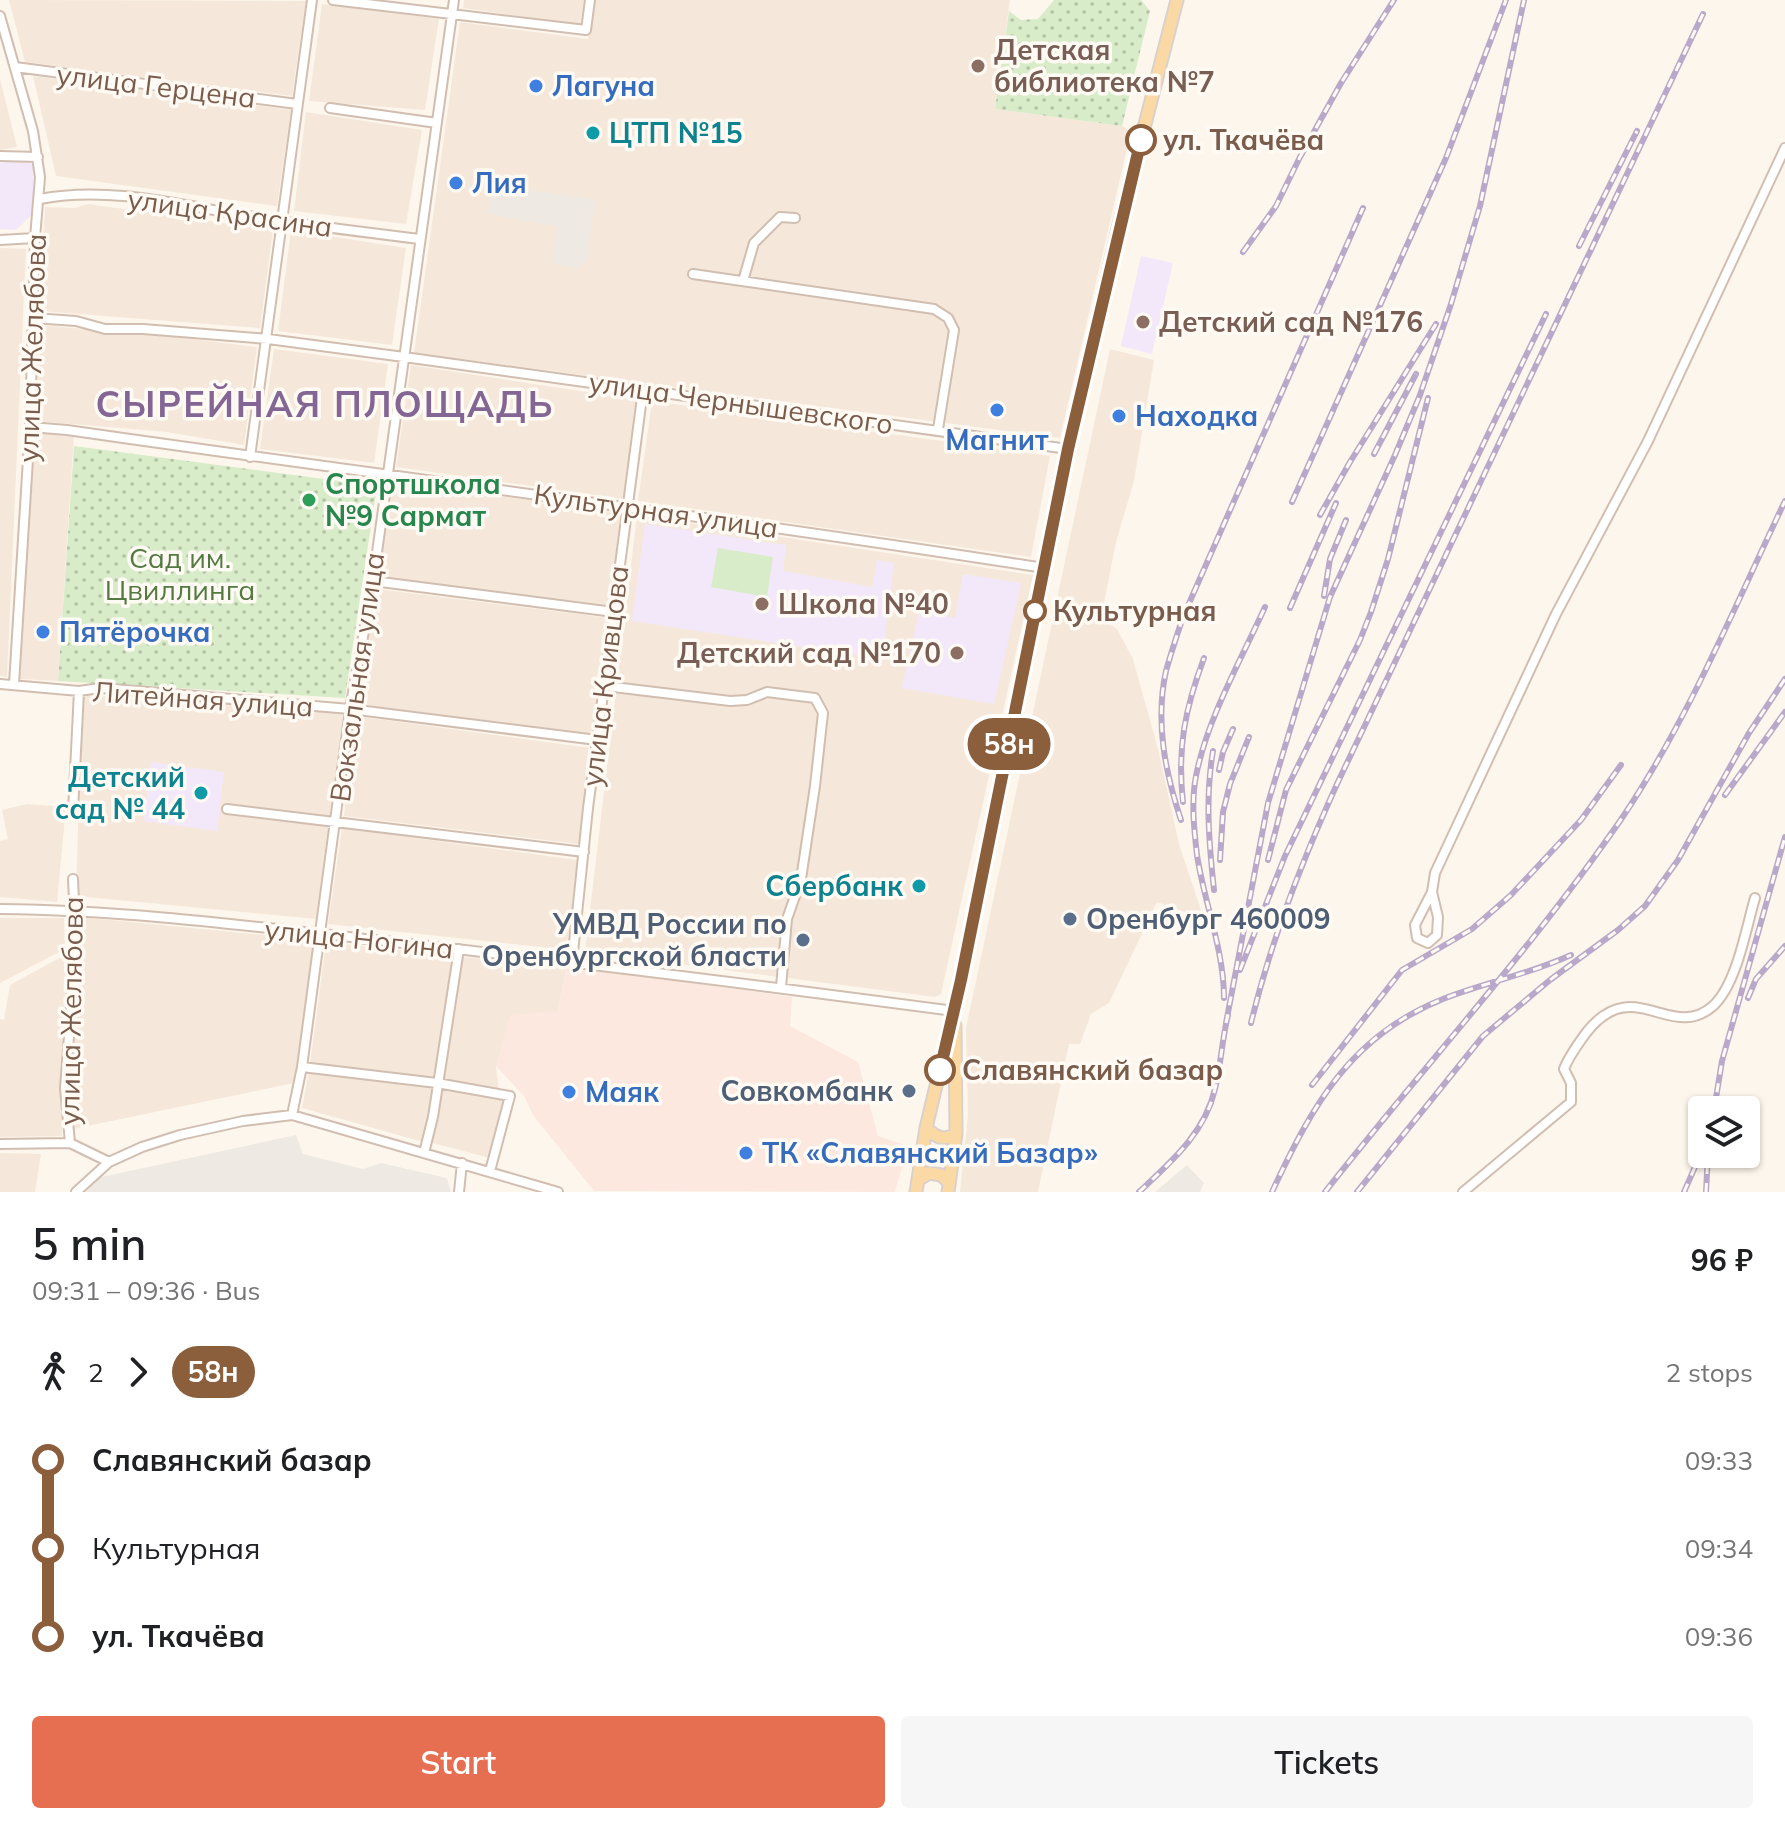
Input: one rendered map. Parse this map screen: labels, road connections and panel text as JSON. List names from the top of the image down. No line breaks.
{"streets":{"street":["улица Герцена","улица Красина","улица Желябова","улица Чернышевского","Культурная улица","улица Кривцова","Вокзальная улица","Литейная улица","улица Ногина"]},"crossings":[["улица Герцена","улица Желябова"],["улица Красина","улица Желябова"],["улица Красина","Вокзальная улица"],["улица Желябова","улица Чернышевского"],["улица Желябова","Культурная улица"],["улица Желябова","Литейная улица"],["улица Желябова","улица Ногина"],["улица Чернышевского","улица Кривцова"],["улица Чернышевского","Вокзальная улица"],["Культурная улица","улица Кривцова"],["Культурная улица","Вокзальная улица"],["улица Кривцова","Литейная улица"],["улица Кривцова","улица Ногина"],["Вокзальная улица","Литейная улица"],["Вокзальная улица","улица Ногина"]],"districts":["СЫРЕЙНАЯ ПЛОЩАДЬ"],"parks":["Сад им. Цвиллинга"],"places":["Детская библиотека №7","Лагуна","ЦТП №15","ул. Ткачёва","Лия","Детский сад №176","Магнит","Находка","Спортшкола №9 Сармат","Школа №40","Культурная","Пятёрочка","Детский сад №170","Детский сад № 44","Сбербанк","Оренбург 460009","УМВД России по Оренбургской бласти","Славянский базар","Совкомбанк","Маяк","ТК «Славянский Базар»"],"lines":["bus line 58н"],"page":{"on_map":"58н","heading":["5 min","09:31 – 09:36 · Bus","96 ₽"],"legs":["2","58н","2 stops"],"list":[{"name":"Славянский базар","value":"09:33"},{"name":"Культурная","value":"09:34"},{"name":"ул. Ткачёва","value":"09:36"}],"buttons":["Start","Tickets"]}}
